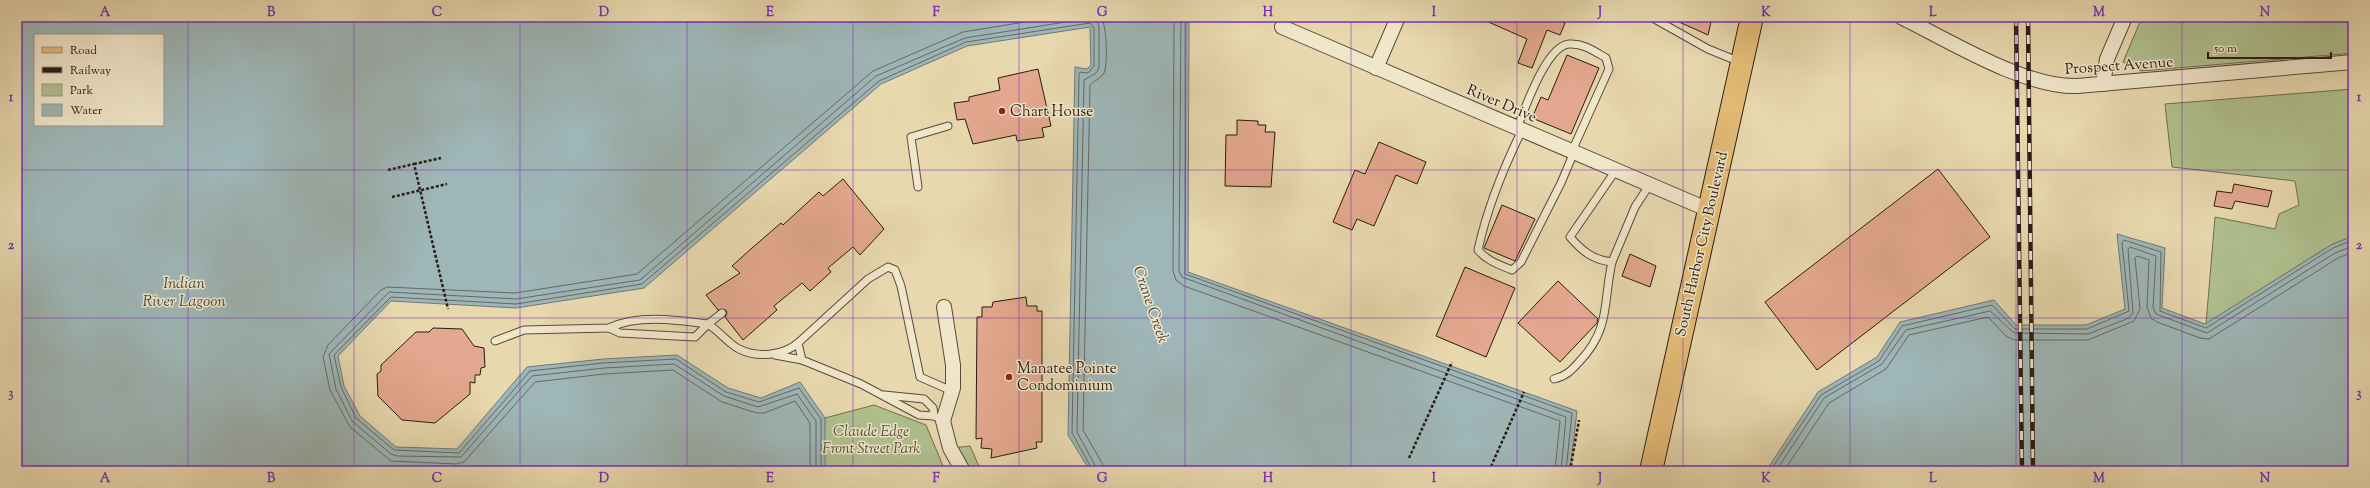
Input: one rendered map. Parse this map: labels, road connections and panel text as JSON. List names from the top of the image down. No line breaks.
{"streets":{"main road":["South Harbor City Boulevard"],"street":["Prospect Avenue","River Drive"]},"crossings":[["River Drive","South Harbor City Boulevard"]],"water":["Indian River Lagoon","Crane Creek"],"parks":["Claude Edge Front Street Park"],"places":["Chart House","Manatee Pointe Condominium"],"legend":["Road","Railway","Park","Water"],"scale_bar":"50 m","grid":{"columns":["A","B","C","D","E","F","G","H","I","J","K","L","M","N"],"rows":["1","2","3"]}}
